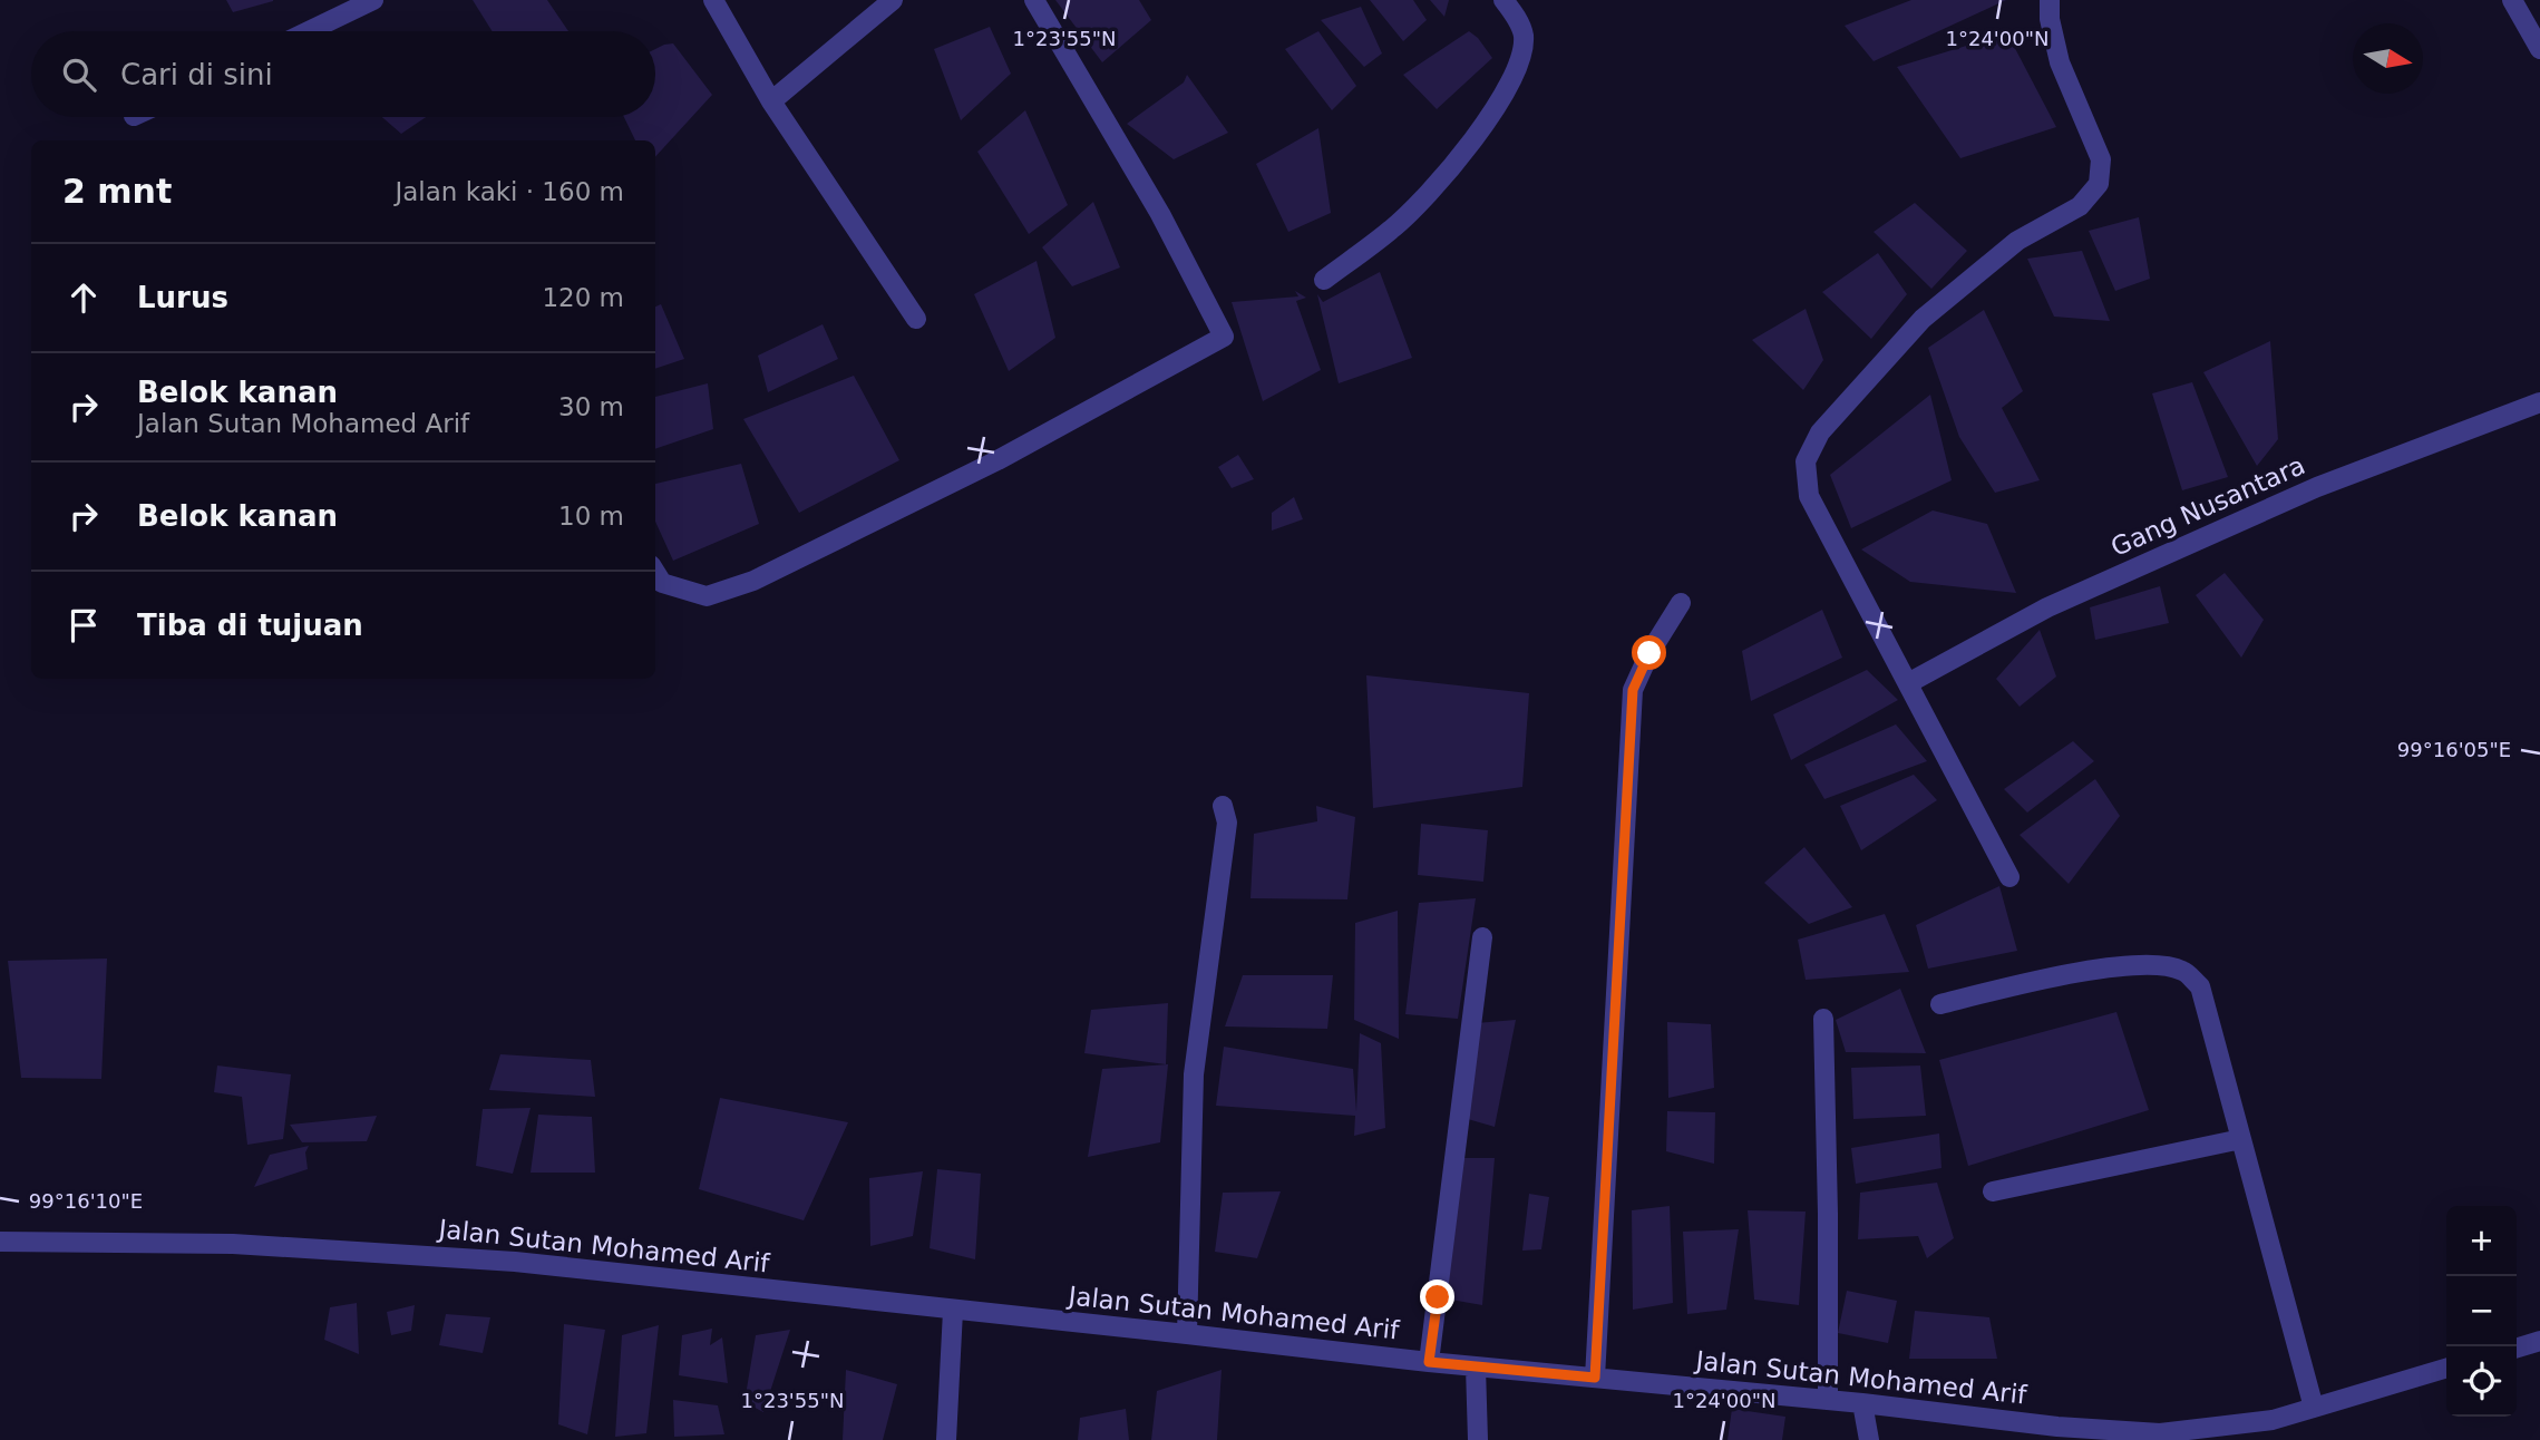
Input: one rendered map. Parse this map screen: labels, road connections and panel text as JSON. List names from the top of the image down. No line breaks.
{"streets":{"street":["Gang Nusantara","Jalan Sutan Mohamed Arif"]},"north":"right","page":{"search":"Cari di sini","heading":["2 mnt","Jalan kaki · 160 m"],"list":[["Lurus","120 m"],["Belok kanan","Jalan Sutan Mohamed Arif","30 m"],["Belok kanan","10 m"],"Tiba di tujuan"],"map_buttons":["+","−"]},"coordinates":["1°23'55\"N","1°24'00\"N","99°16'05\"E","99°16'10\"E"]}
